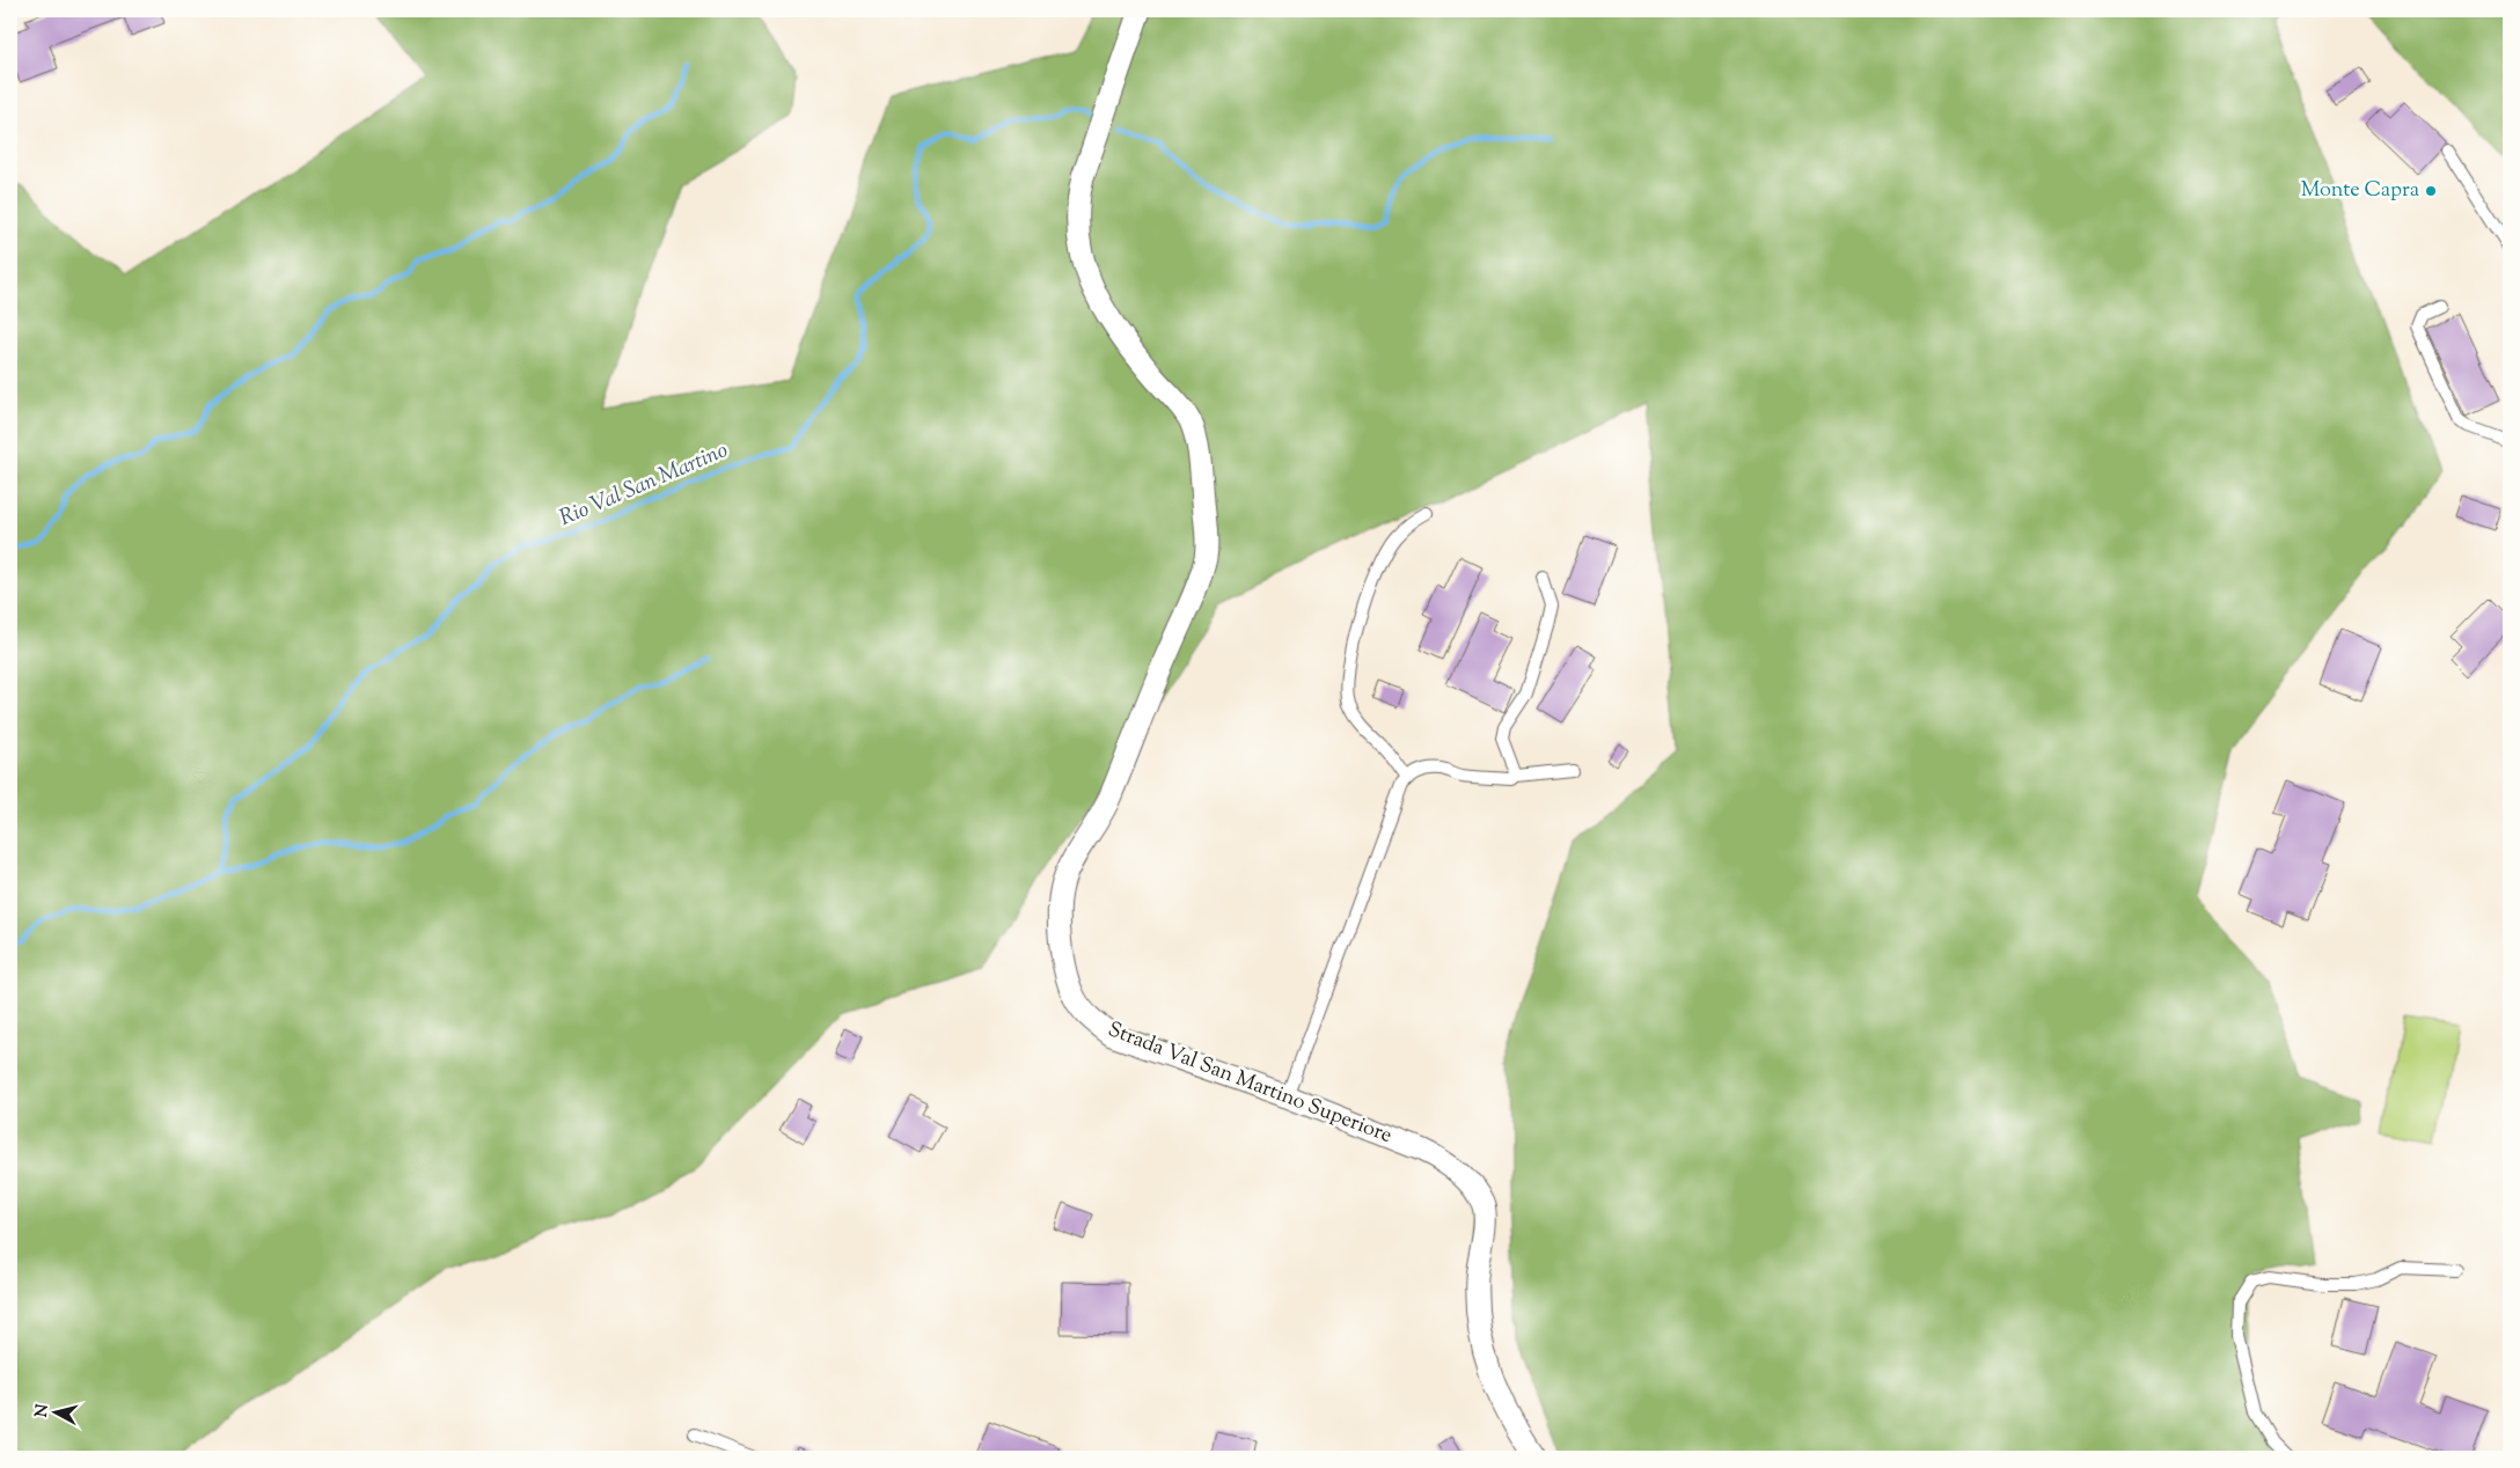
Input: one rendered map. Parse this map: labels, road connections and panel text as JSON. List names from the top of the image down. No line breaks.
{"streets":{"street":["Strada Val San Martino Superiore"]},"water":["Rio Val San Martino"],"places":["Monte Capra"],"north":"left"}
